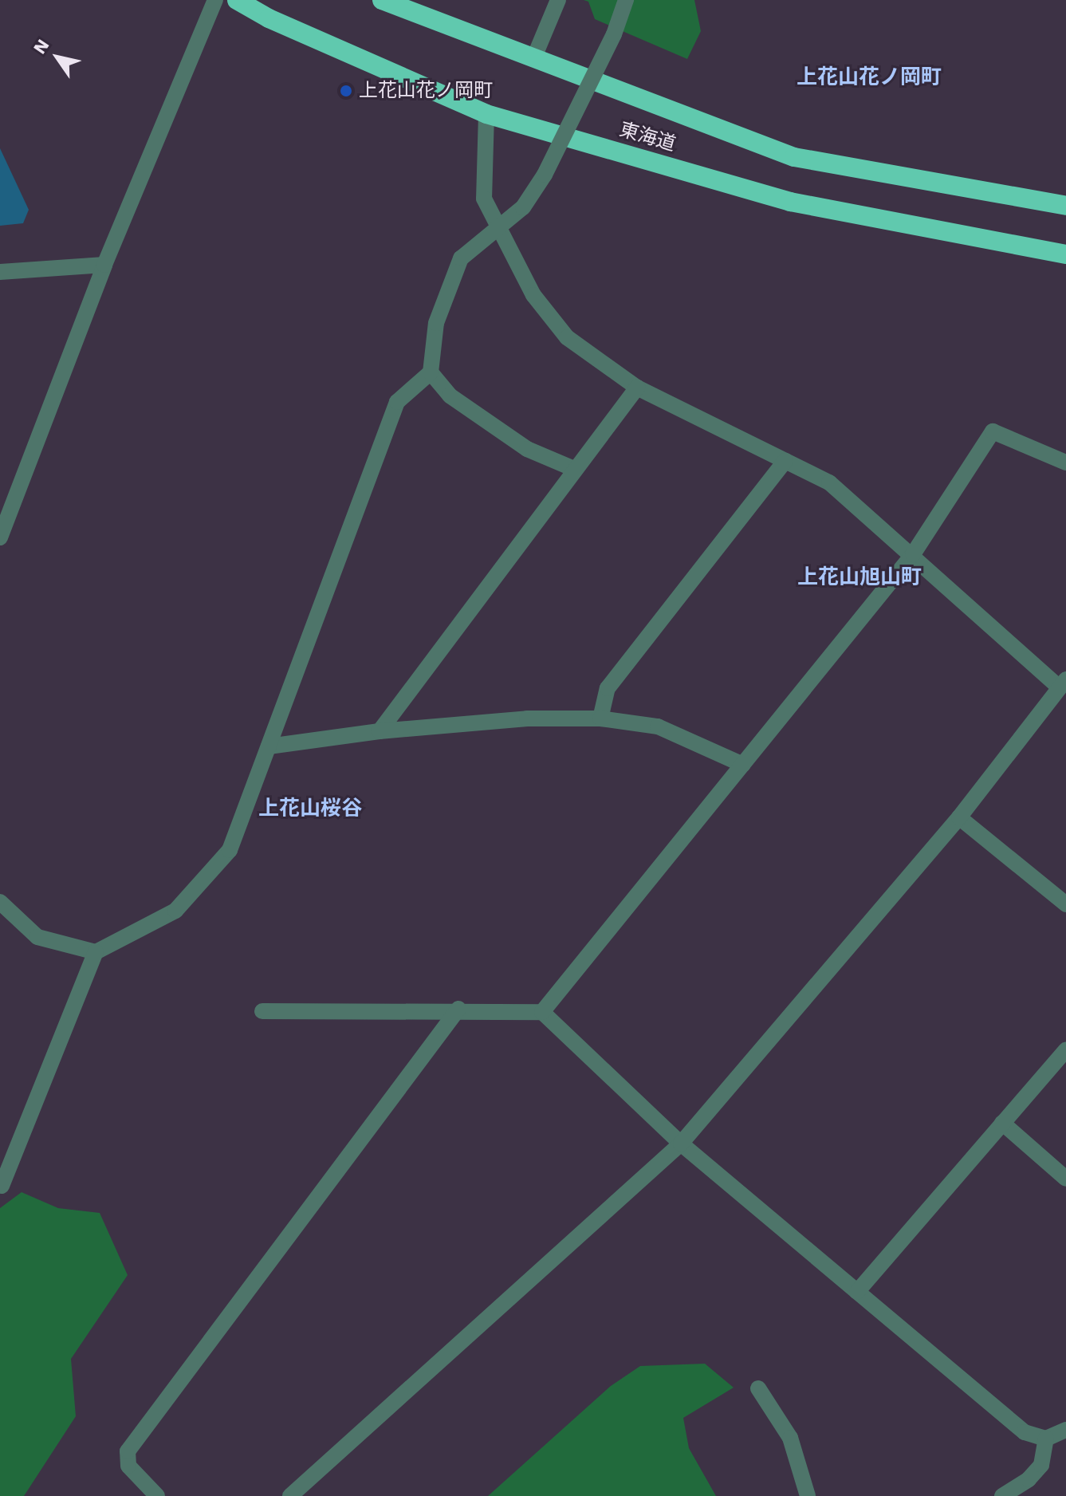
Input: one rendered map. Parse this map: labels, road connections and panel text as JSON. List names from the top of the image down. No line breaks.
{"streets":{"highway":["東海道"]},"districts":["上花山花ノ岡町","上花山旭山町","上花山桜谷"],"places":["上花山花ノ岡町"],"north":"top left"}
